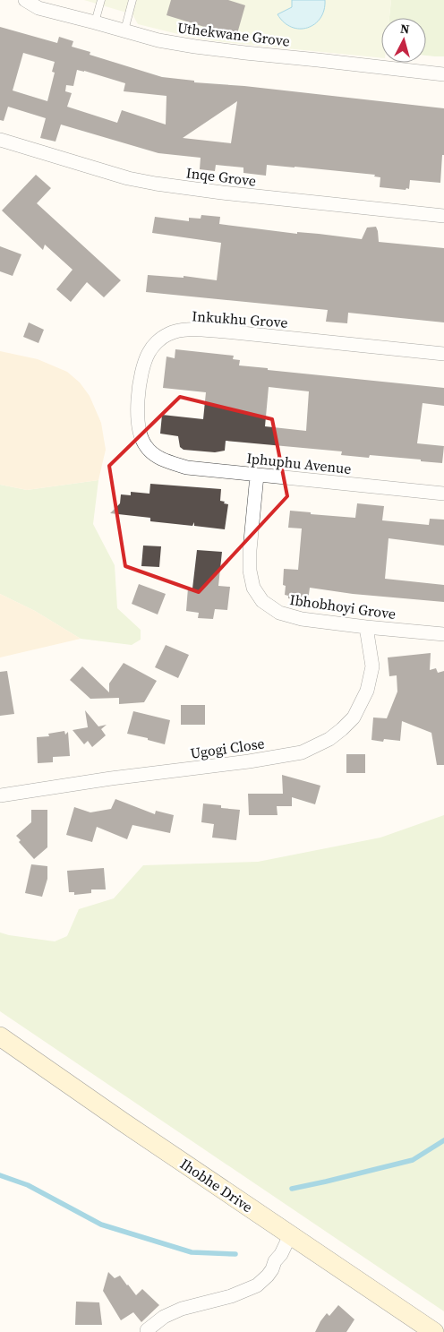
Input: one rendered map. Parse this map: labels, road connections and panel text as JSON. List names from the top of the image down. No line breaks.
{"streets":{"street":["Uthekwane Grove","Inqe Grove","Inkukhu Grove","Iphuphu Avenue","Ibhobhoyi Grove","Ugogi Close","Ihobhe Drive"]},"crossings":[["Inkukhu Grove","Iphuphu Avenue"],["Iphuphu Avenue","Ibhobhoyi Grove"],["Ibhobhoyi Grove","Ugogi Close"]],"north":"top"}
